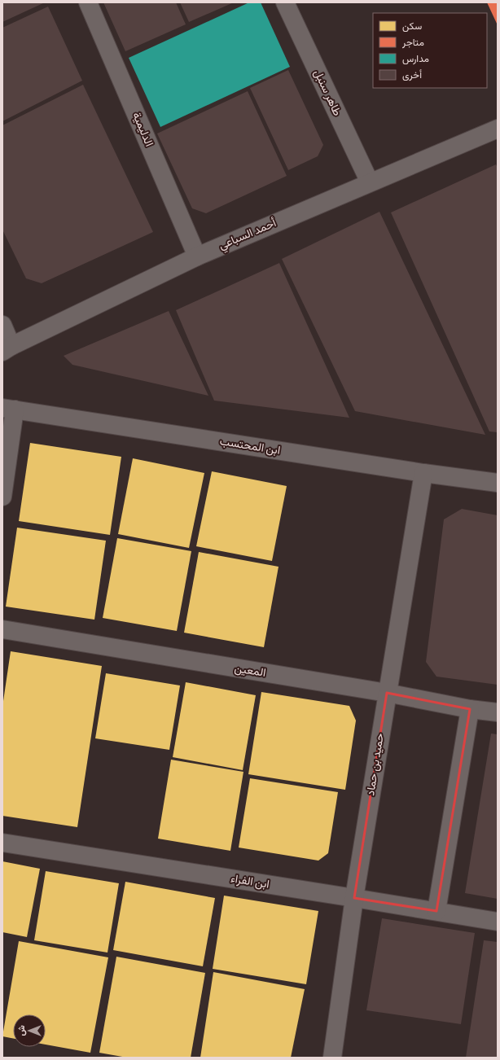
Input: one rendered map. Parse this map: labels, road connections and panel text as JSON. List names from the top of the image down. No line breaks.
{"streets":{"street":["طاهر سنبل","الدليمية","أحمد السباعي","ابن المحتسب","المعين","حميد بن حماد","ابن الفراء"]},"crossings":[["طاهر سنبل","أحمد السباعي"],["الدليمية","أحمد السباعي"],["ابن المحتسب","حميد بن حماد"],["المعين","حميد بن حماد"],["حميد بن حماد","ابن الفراء"]],"legend":["سكن","متاجر","مدارس","أخرى"],"north":"left"}
